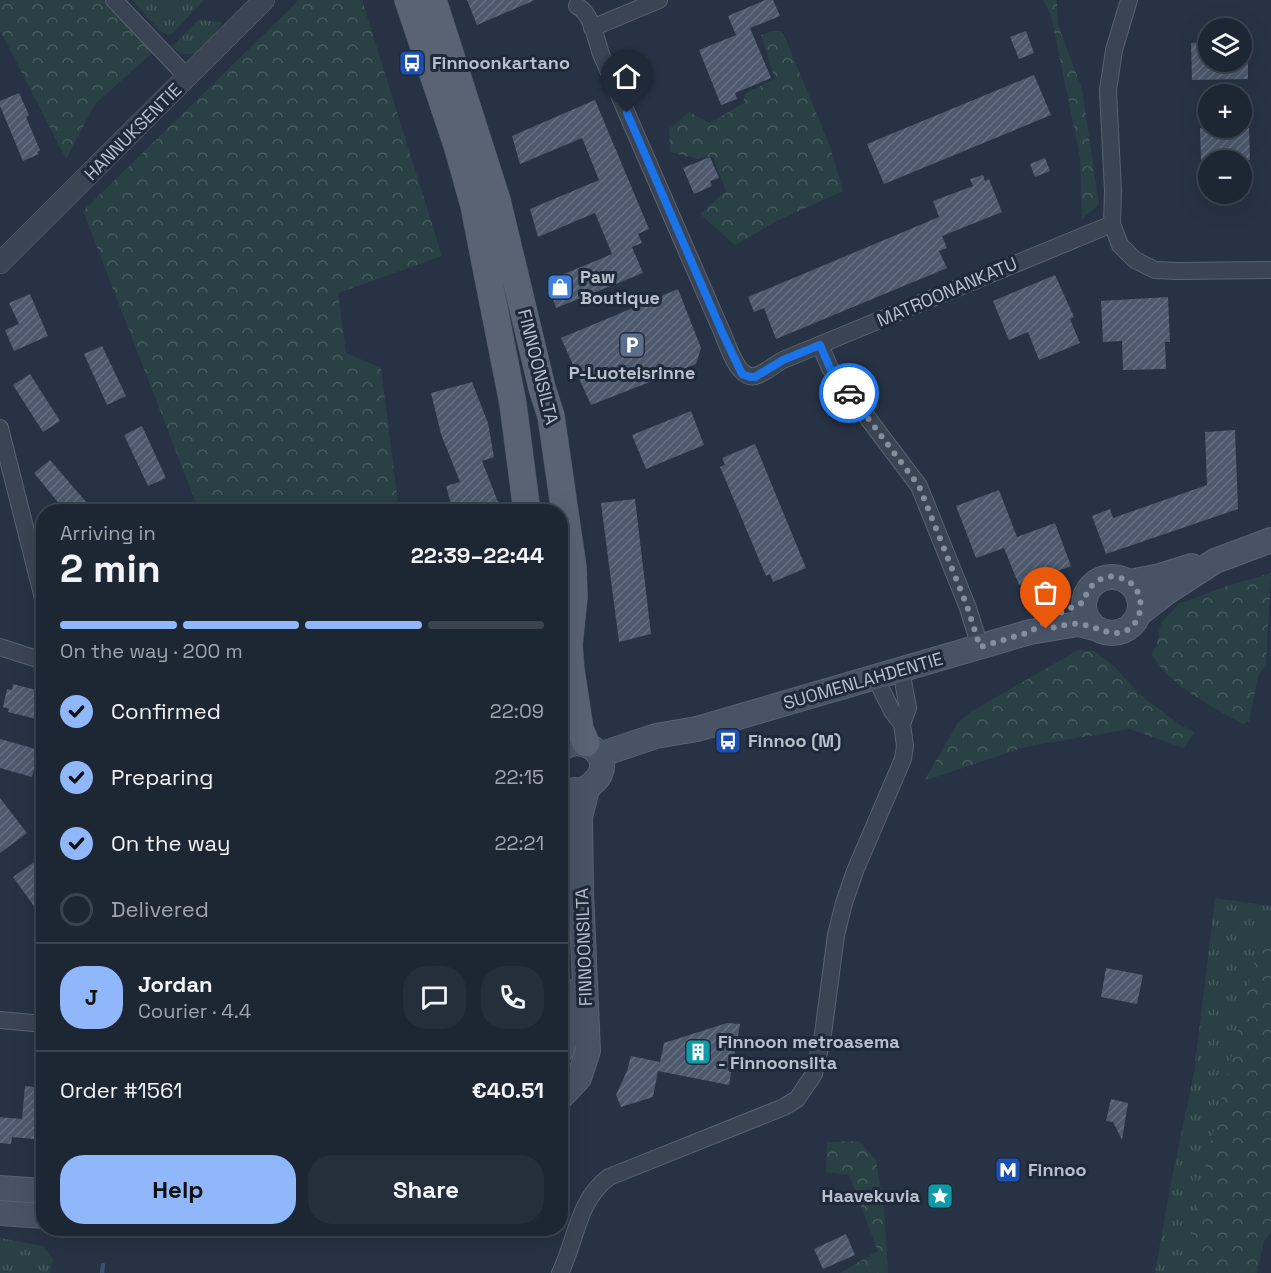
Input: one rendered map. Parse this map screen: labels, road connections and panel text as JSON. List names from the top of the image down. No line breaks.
{"streets":{"main road":["FINNOONSILTA","SUOMENLAHDENTIE"],"street":["HANNUKSENTIE","MATROONANKATU"]},"crossings":[["FINNOONSILTA","SUOMENLAHDENTIE"]],"places":{"bus stop":["Finnoonkartano","Finnoo (M)"],"shop":["Paw Boutique"],"parking":["P-Luoteisrinne"],"building":["Finnoon metroasema - Finnoonsilta"],"metro station":["Finnoo"],"place":["Haavekuvia"]},"page":{"map_buttons":["+","−"],"heading":["2 min","Arriving in","22:39–22:44"],"panel":["Jordan","Courier · 4.4","Order #1561","€40.51"],"bar":"On the way · 200 m","list":[["Confirmed","22:09"],["Preparing","22:15"],["On the way","22:21"],"Delivered"],"round":"J","buttons":["Help","Share"]}}
